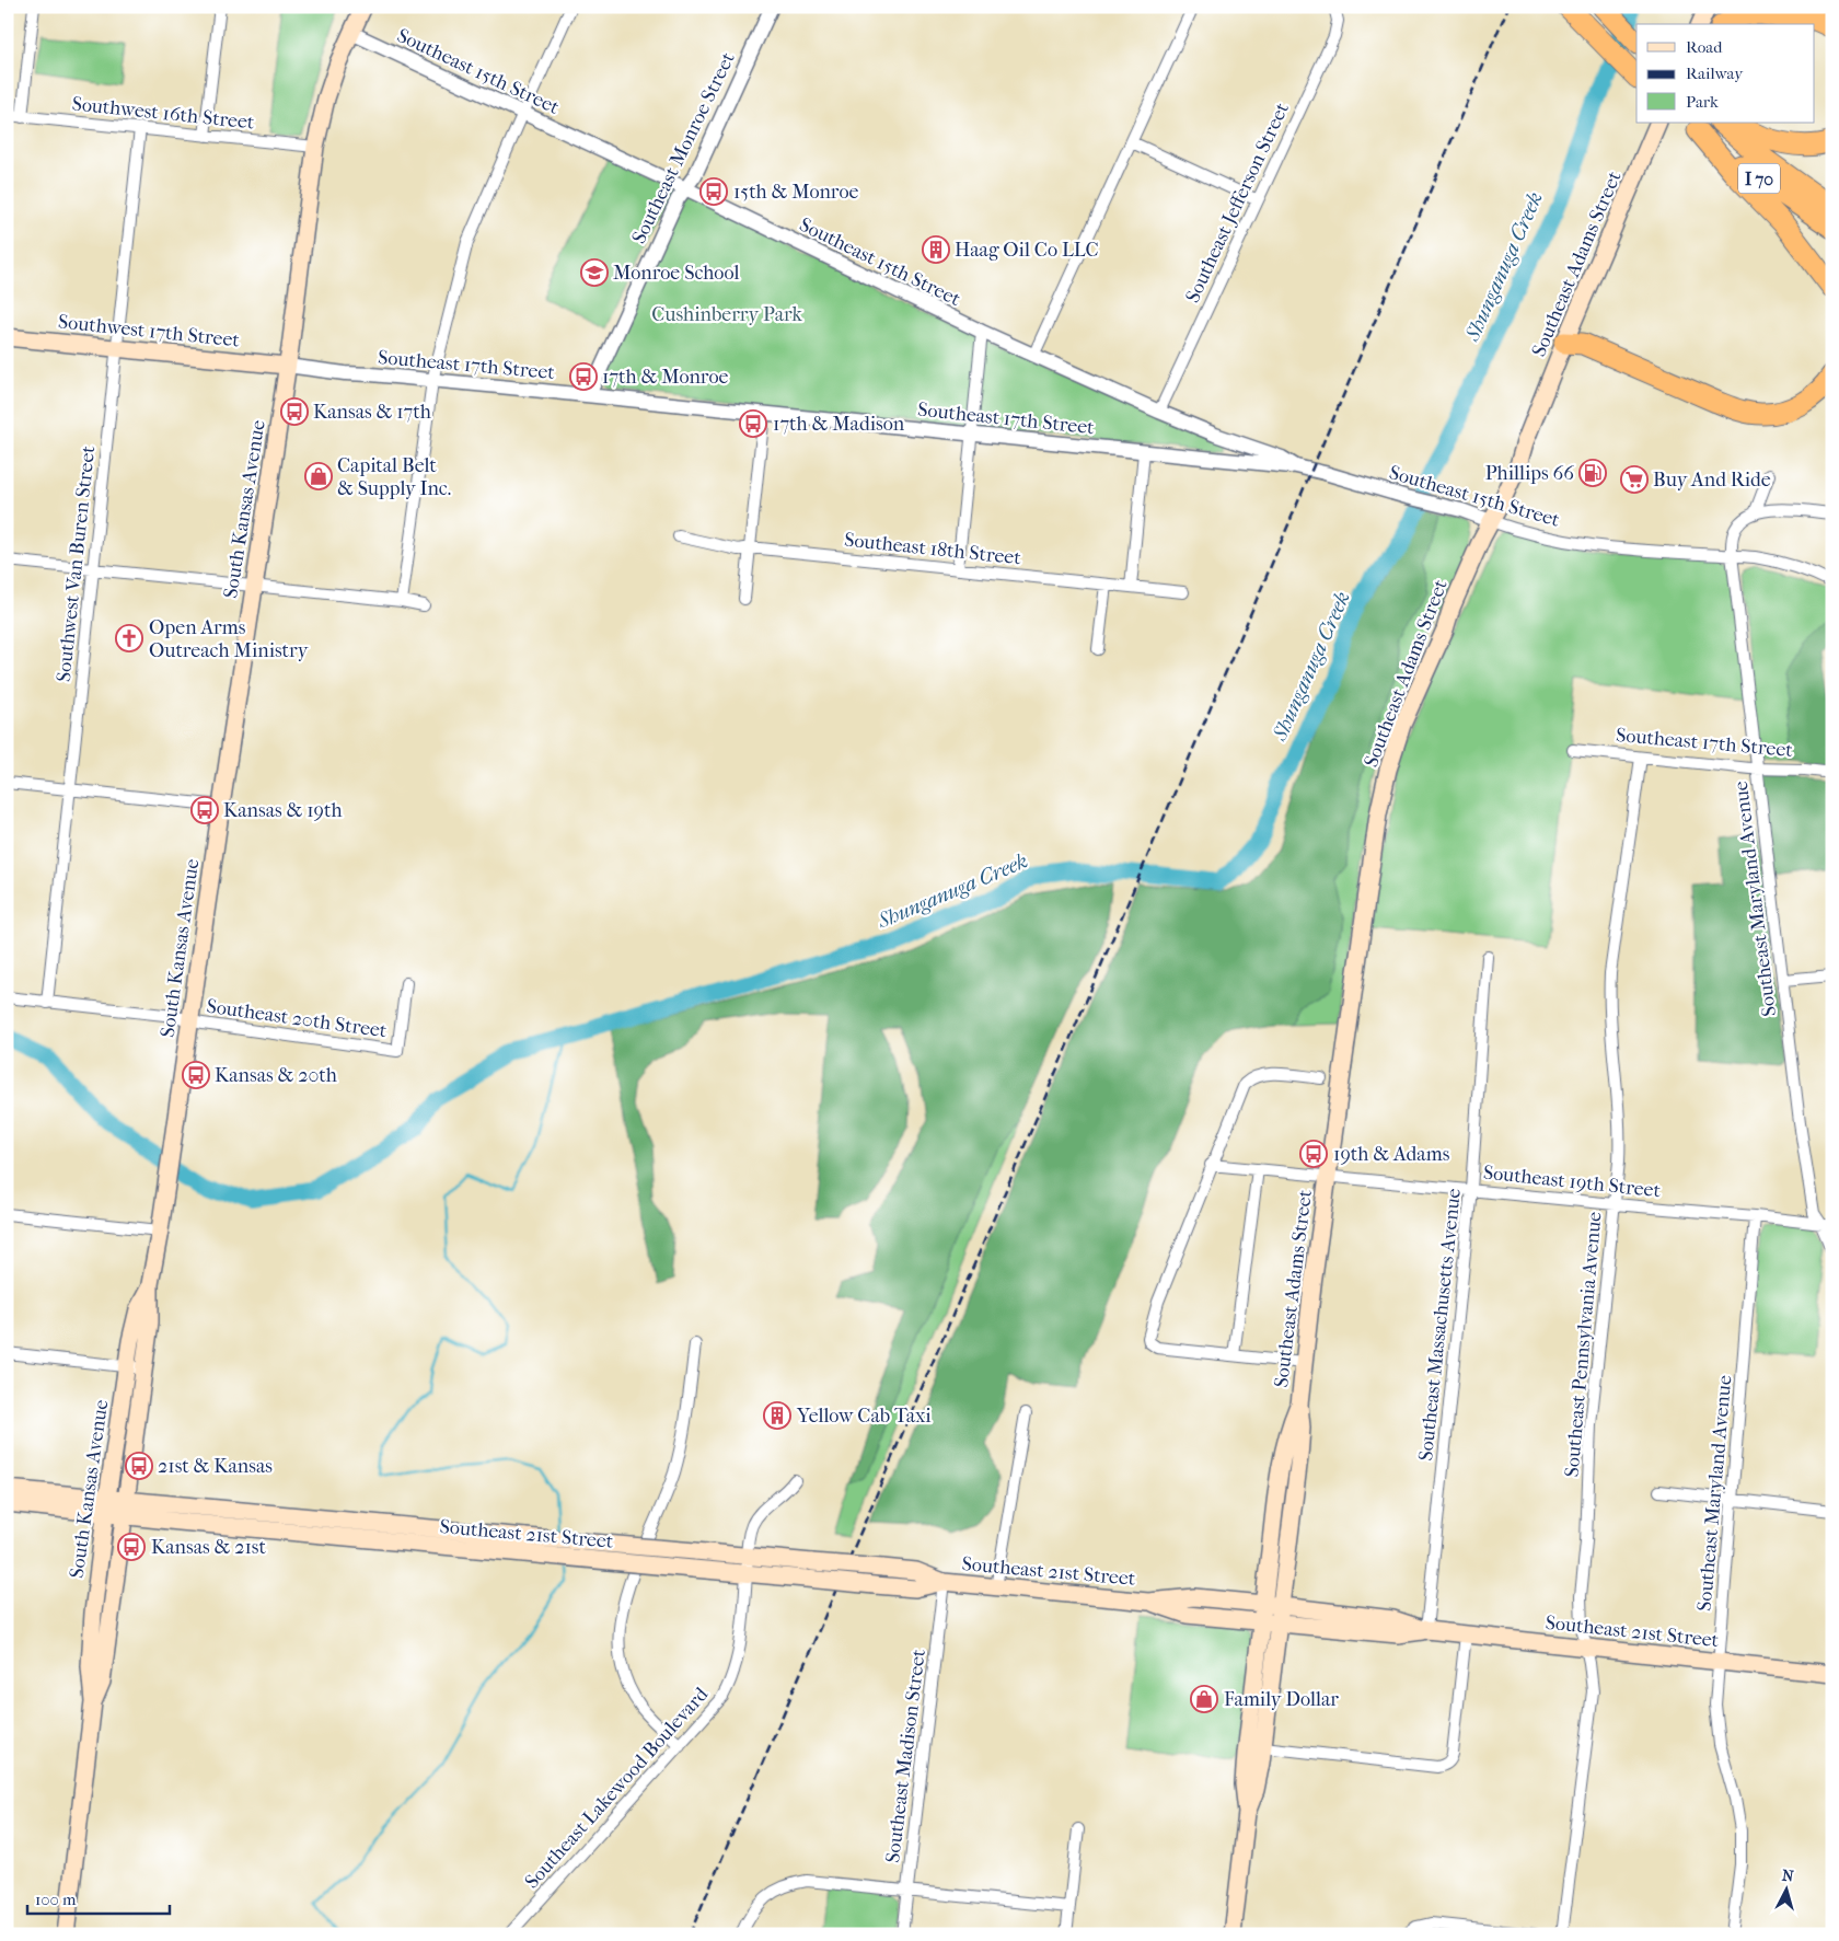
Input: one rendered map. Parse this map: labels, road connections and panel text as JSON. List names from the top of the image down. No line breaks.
{"streets":{"highway":["I 70"],"main road":["Southeast Adams Street","Southwest 17th Street","South Kansas Avenue","Southeast 21st Street"],"street":["Southeast 15th Street","Southwest 16th Street","Southeast Monroe Street","Southeast Jefferson Street","Southeast 17th Street","Southeast 18th Street","Southwest Van Buren Street","Southeast Maryland Avenue","Southeast 20th Street","Southeast 19th Street","Southeast Massachusetts Avenue","Southeast Pennsylvania Avenue","Southeast Madison Street","Southeast Lakewood Boulevard"]},"crossings":[["Southeast 15th Street","Southeast Monroe Street"],["Southeast 15th Street","Southeast Jefferson Street"],["Southeast 15th Street","Southeast Adams Street"],["Southeast 15th Street","Southeast 17th Street"],["Southeast 15th Street","South Kansas Avenue"],["Southeast 15th Street","Southeast Maryland Avenue"],["Southwest 16th Street","South Kansas Avenue"],["Southwest 16th Street","Southwest Van Buren Street"],["Southeast Monroe Street","Southeast 17th Street"],["Southeast Adams Street","Southeast 19th Street"],["Southeast Adams Street","Southeast 21st Street"],["Southwest 17th Street","Southeast 17th Street"],["Southwest 17th Street","South Kansas Avenue"],["Southwest 17th Street","Southwest Van Buren Street"],["Southeast 17th Street","South Kansas Avenue"],["Southeast 17th Street","Southeast Maryland Avenue"],["Southeast 17th Street","Southeast Pennsylvania Avenue"],["South Kansas Avenue","Southeast 20th Street"],["South Kansas Avenue","Southeast 21st Street"],["Southwest Van Buren Street","Southeast 20th Street"],["Southeast Maryland Avenue","Southeast 19th Street"],["Southeast Maryland Avenue","Southeast 21st Street"],["Southeast 19th Street","Southeast Massachusetts Avenue"],["Southeast 19th Street","Southeast Pennsylvania Avenue"],["Southeast Massachusetts Avenue","Southeast 21st Street"],["Southeast Pennsylvania Avenue","Southeast 21st Street"],["Southeast 21st Street","Southeast Madison Street"],["Southeast 21st Street","Southeast Lakewood Boulevard"]],"water":["Shunganuga Creek"],"parks":["Cushinberry Park"],"places":{"bus stop":["15th & Monroe","17th & Monroe","Kansas & 17th","17th & Madison","Kansas & 19th","Kansas & 20th","19th & Adams","21st & Kansas","Kansas & 21st"],"building":["Haag Oil Co LLC","Yellow Cab Taxi"],"school or university":["Monroe School"],"fuel station":["Phillips 66"],"shop":["Capital Belt & Supply Inc.","Family Dollar"],"supermarket":["Buy And Ride"],"church":["Open Arms Outreach Ministry"]},"legend":["Road","Railway","Park"],"scale_bar":"100 m","north":"top"}
